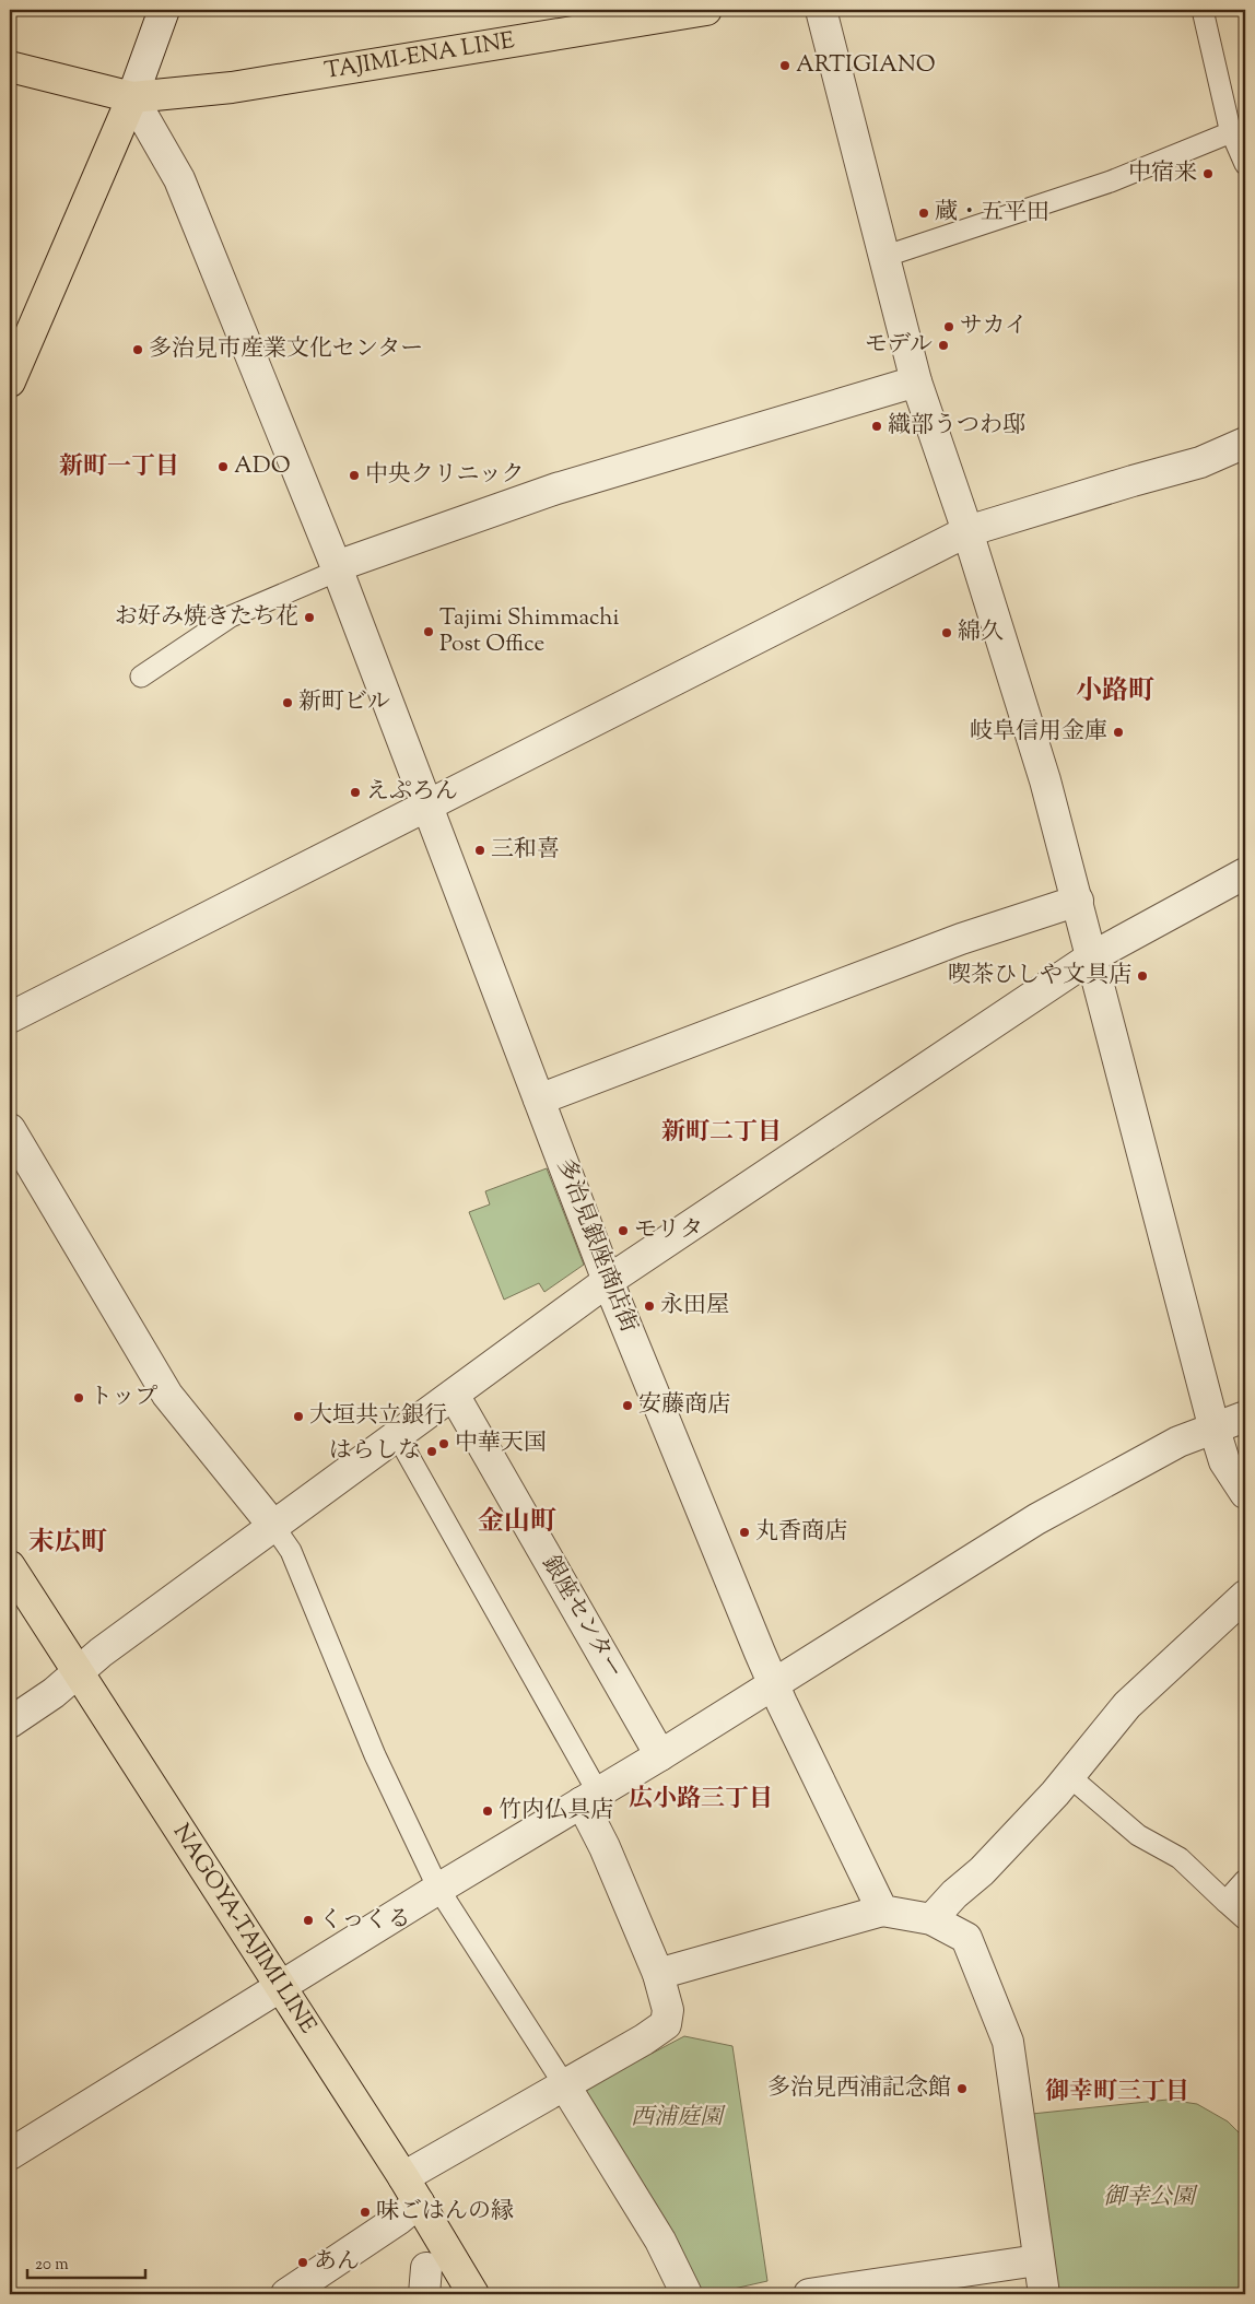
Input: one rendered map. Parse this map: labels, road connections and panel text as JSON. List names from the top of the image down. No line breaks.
{"streets":{"main road":["TAJIMI-ENA LINE","NAGOYA-TAJIMI LINE"],"street":["多治見銀座商店街","銀座センター"]},"crossings":[["TAJIMI-ENA LINE","多治見銀座商店街"]],"districts":["新町一丁目","小路町","新町二丁目","金山町","末広町","広小路三丁目","御幸町三丁目"],"parks":["西浦庭園","御幸公園"],"places":["ARTIGIANO","中宿来","蔵・五平田","サカイ","モデル","多治見市産業文化センター","織部うつわ邸","ADO","中央クリニック","お好み焼きたち花","Tajimi Shimmachi Post Office","綿久","新町ビル","岐阜信用金庫","えぷろん","三和喜","喫茶ひしや文具店","モリタ","永田屋","トップ","安藤商店","大垣共立銀行","中華天国","はらしな","丸香商店","竹内仏具店","くっくる","多治見西浦記念館","味ごはんの縁","あん"],"scale_bar":"20 m"}
